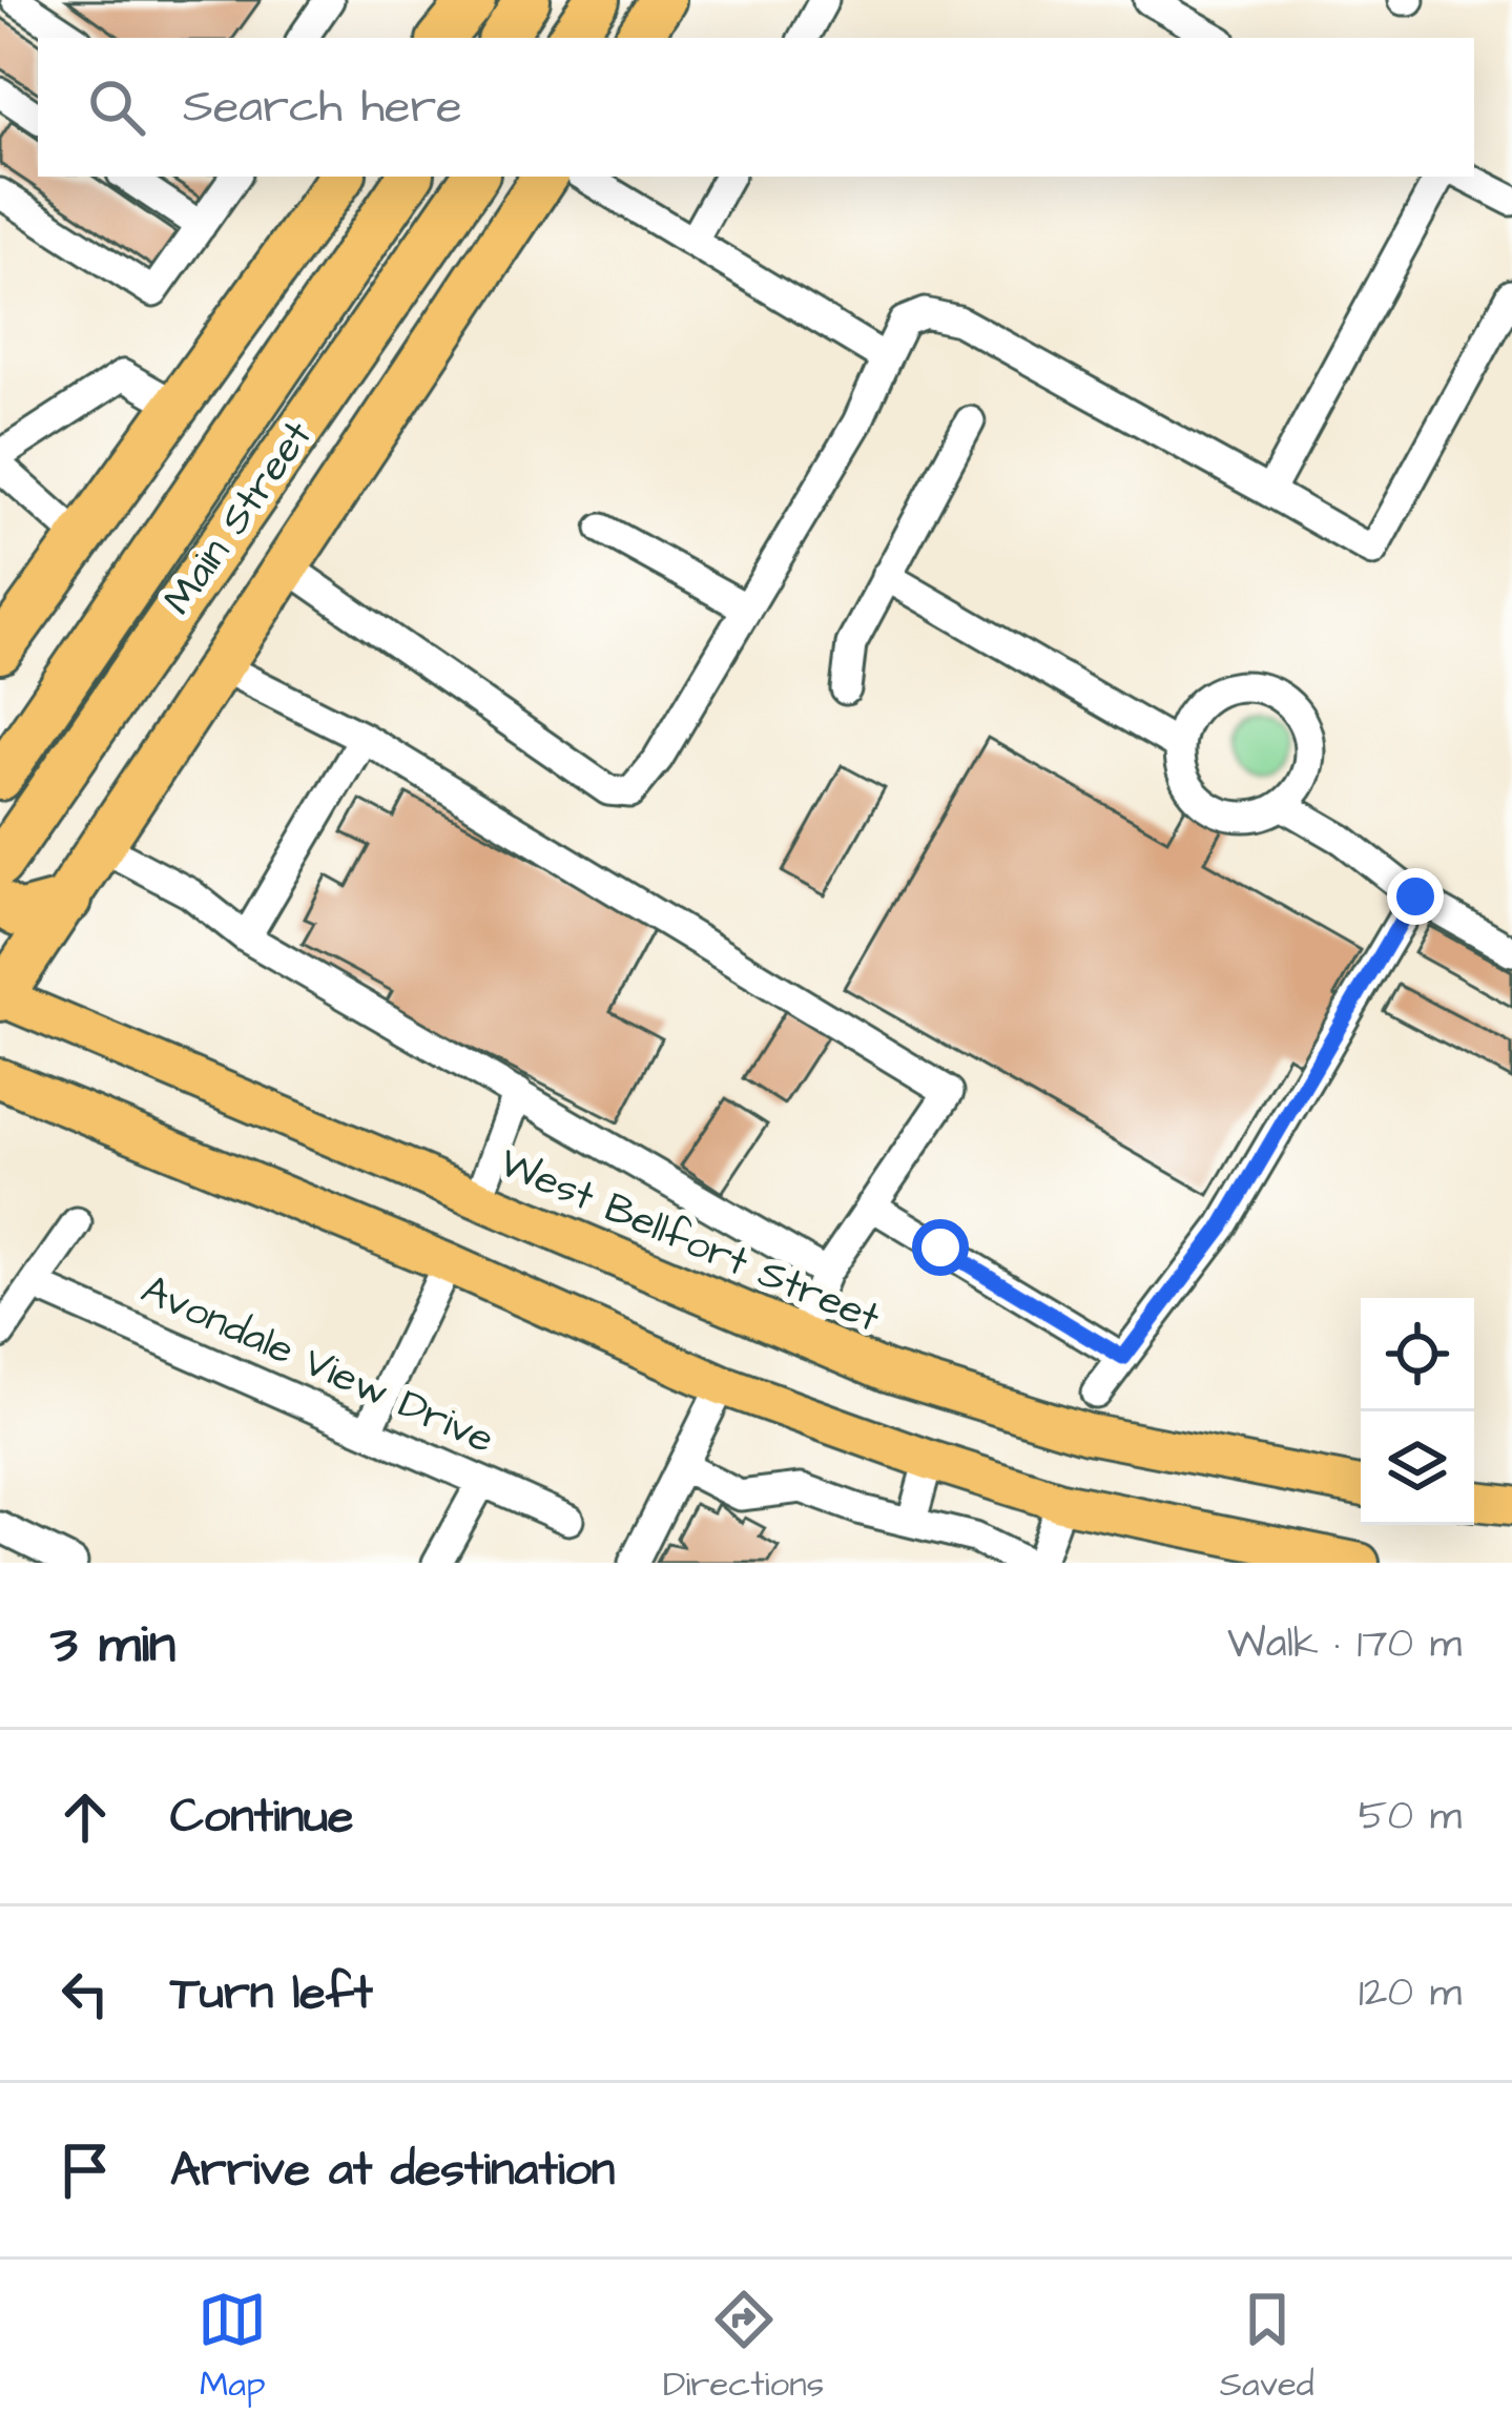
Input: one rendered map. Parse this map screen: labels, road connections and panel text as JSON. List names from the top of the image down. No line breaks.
{"streets":{"highway":["Main Street"],"main road":["West Bellfort Street"],"street":["Avondale View Drive"]},"page":{"search":"Search here","heading":["3 min","Walk · 170 m"],"list":[["Continue","50 m"],["Turn left","120 m"],"Arrive at destination"],"nav":["Map","Directions","Saved"]}}
